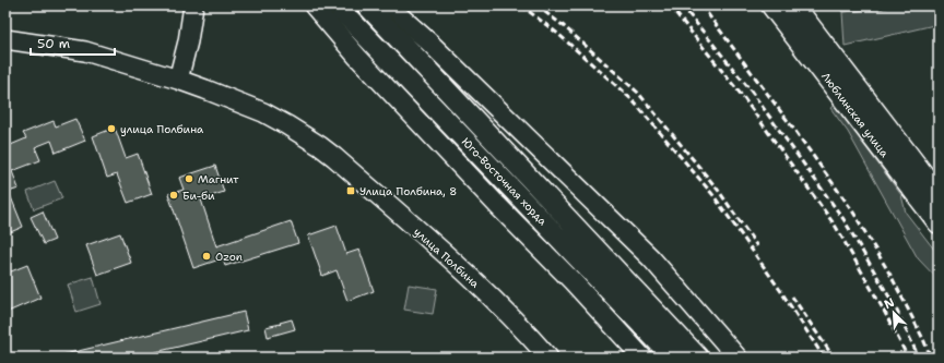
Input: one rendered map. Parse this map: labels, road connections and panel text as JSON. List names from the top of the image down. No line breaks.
{"streets":{"main road":["Люблинская улица","Юго-Восточная хорда","улица Полбина"]},"places":{"other":["улица Полбина","Магнит","Би-би","Ozon"],"transit":["Улица Полбина, 8"]},"scale_bar":"50 m","north":"top left"}
